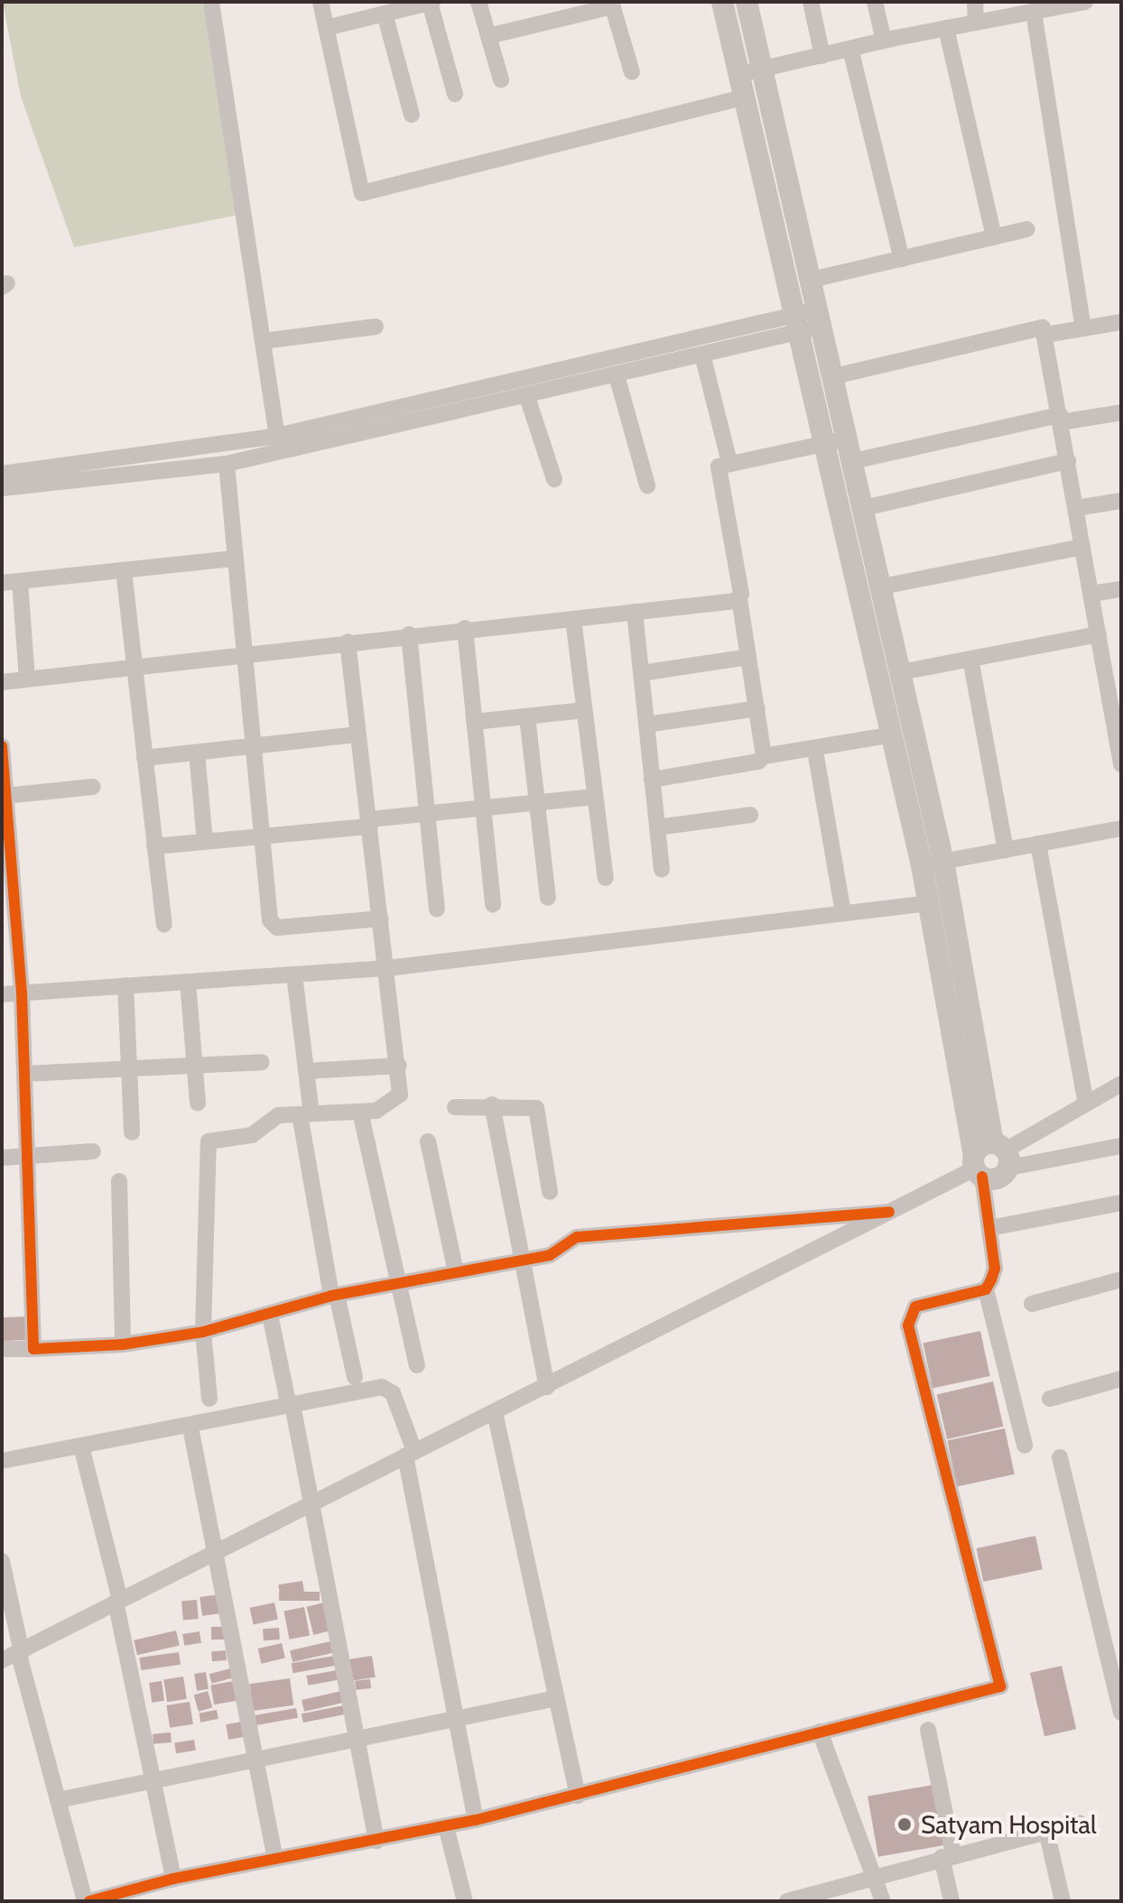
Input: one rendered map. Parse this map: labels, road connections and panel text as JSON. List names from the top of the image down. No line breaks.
{"places":["Satyam Hospital"]}
